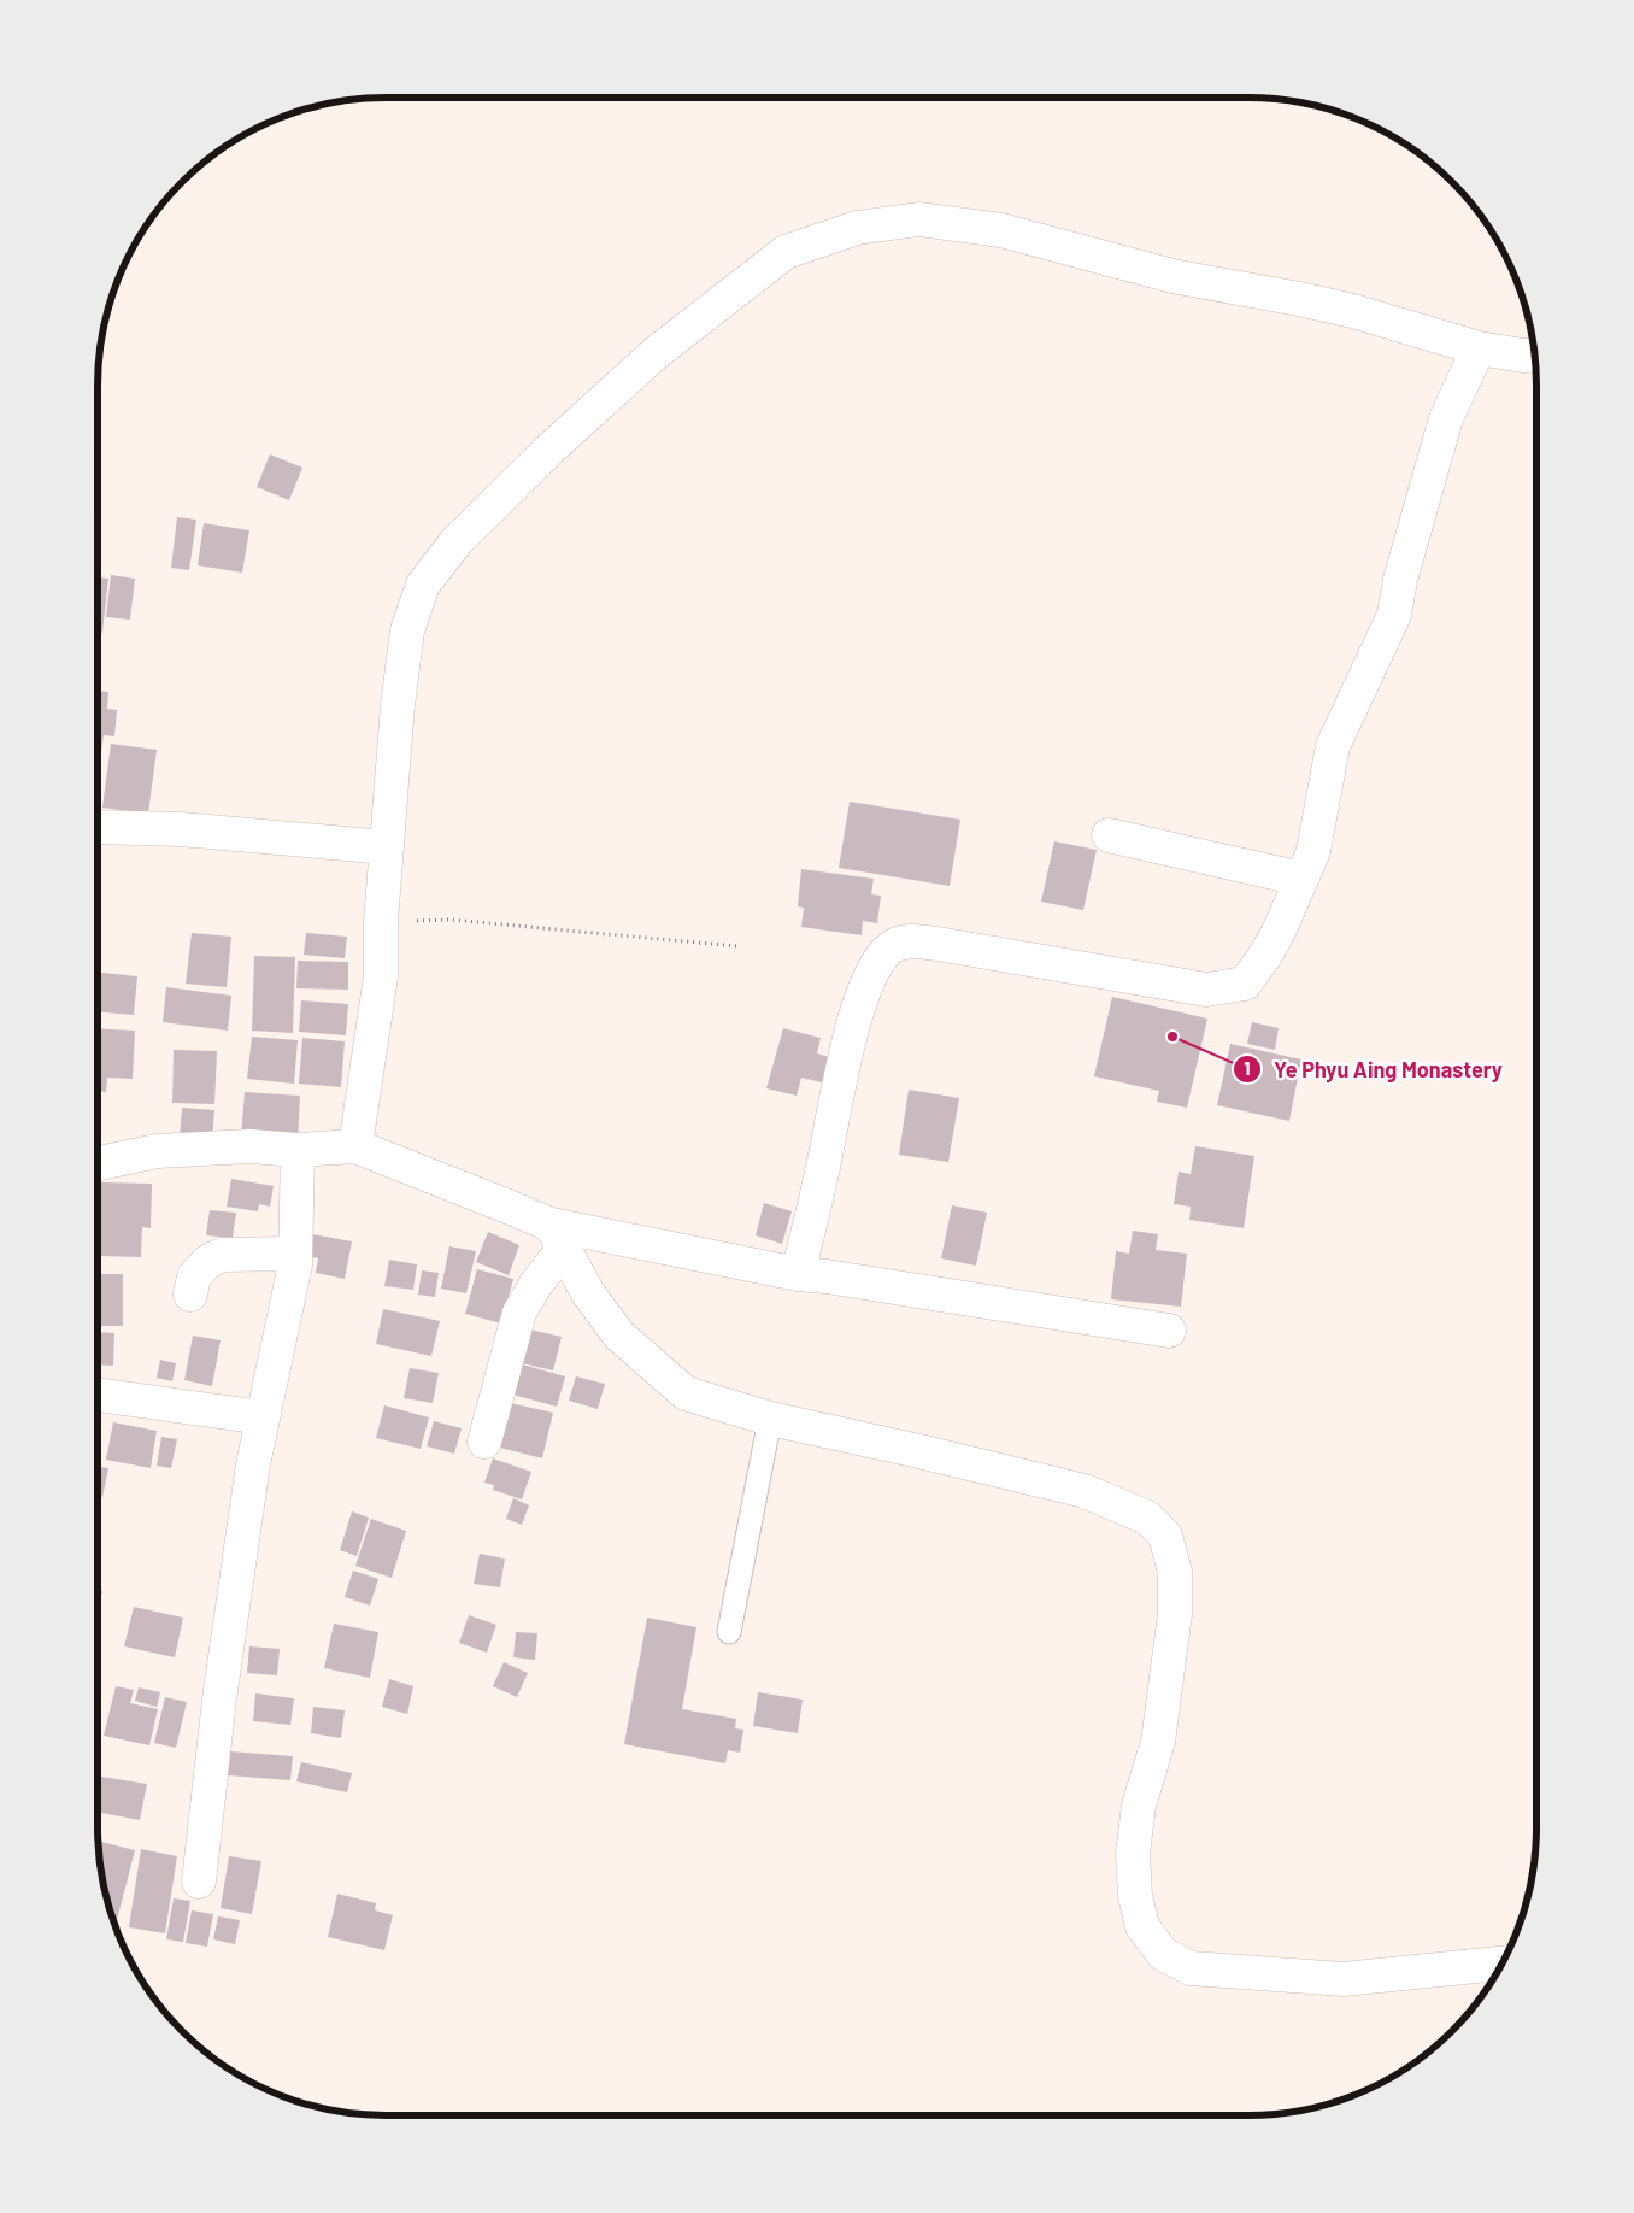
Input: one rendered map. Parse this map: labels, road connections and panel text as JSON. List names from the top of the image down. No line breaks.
{"places":["Ye Phyu Aing Monastery"]}
